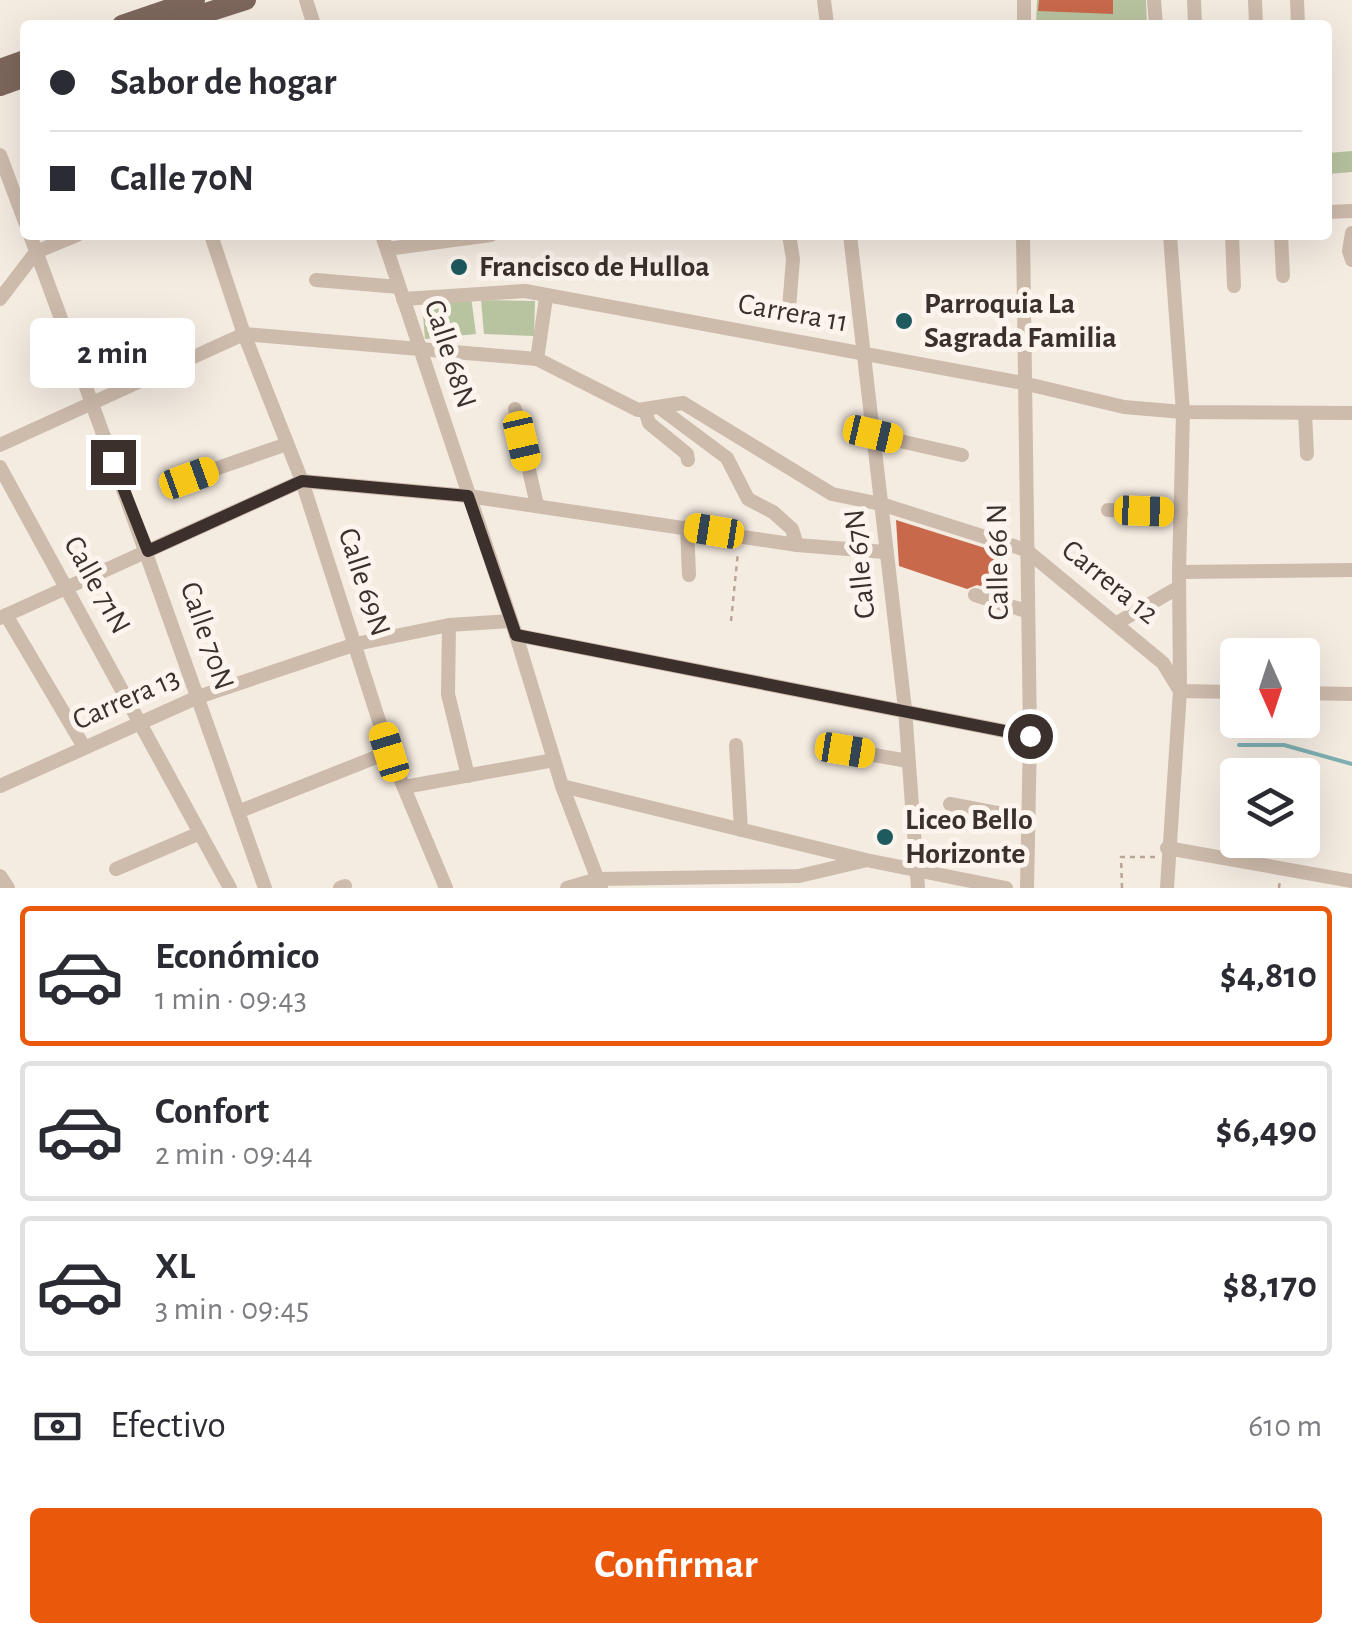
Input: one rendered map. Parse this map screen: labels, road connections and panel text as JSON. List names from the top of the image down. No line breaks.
{"streets":{"street":["Carrera 11","Calle 68N","Calle 66 N","Calle 67N","Calle 69N","Carrera 12","Calle 71N","Calle 70N","Carrera 13"]},"crossings":[["Carrera 11","Calle 68N"],["Carrera 11","Calle 66 N"],["Carrera 11","Calle 67N"],["Calle 68N","Carrera 12"],["Calle 68N","Carrera 13"],["Calle 66 N","Carrera 12"],["Calle 66 N","Carrera 13"],["Calle 67N","Carrera 12"],["Calle 67N","Carrera 13"],["Calle 69N","Carrera 13"],["Calle 71N","Carrera 13"],["Calle 70N","Carrera 13"]],"places":["Francisco de Hulloa","Parroquia La Sagrada Familia","Liceo Bello Horizonte"],"north":"bottom","page":{"banner":["Sabor de hogar","Calle 70N"],"bubble":"2 min","list":[{"name":"Económico","note":"1 min · 09:43","value":"$4,810"},{"name":"Confort","note":"2 min · 09:44","value":"$6,490"},{"name":"XL","note":"3 min · 09:45","value":"$8,170"}],"pay":["Efectivo","610 m"],"buttons":"Confirmar"}}
